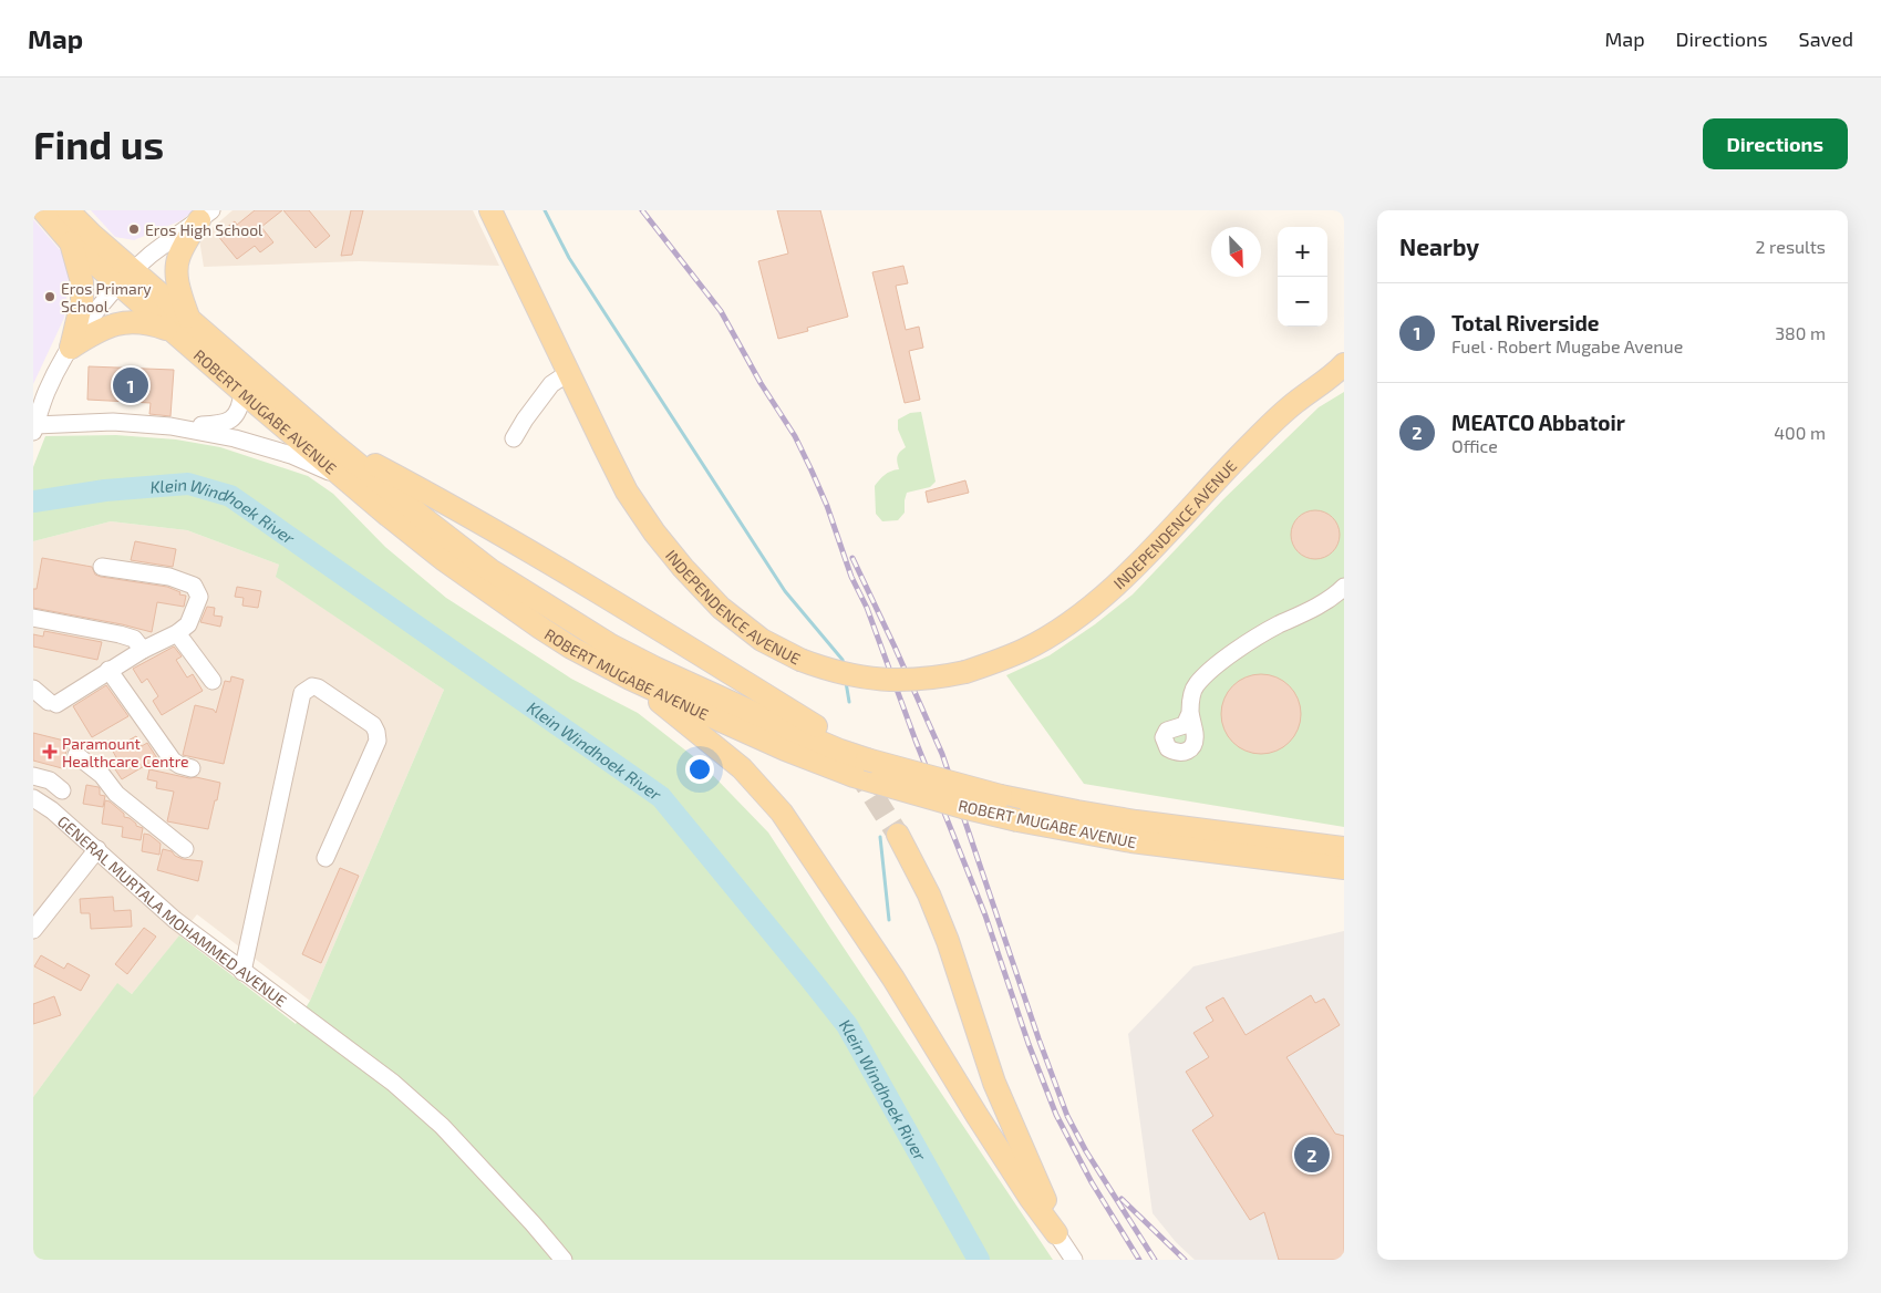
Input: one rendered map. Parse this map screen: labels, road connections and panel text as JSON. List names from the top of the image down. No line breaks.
{"streets":{"main road":["ROBERT MUGABE AVENUE","INDEPENDENCE AVENUE"],"street":["GENERAL MURTALA MOHAMMED AVENUE"]},"water":["Klein Windhoek River"],"places":{"other":["Eros High School","Eros Primary School"],"health":["Paramount Healthcare Centre"]},"north":"bottom right","page":{"header":"Map","nav":["Map","Directions","Saved"],"buttons":"Directions","title":"Find us","heading":["Nearby","2 results"],"map_buttons":["+","−"],"list":[{"mark":"1","name":"Total Riverside","note":"Fuel · Robert Mugabe Avenue","value":"380 m"},{"mark":"2","name":"MEATCO Abbatoir","note":"Office","value":"400 m"}],"pins":["1","2"]}}
